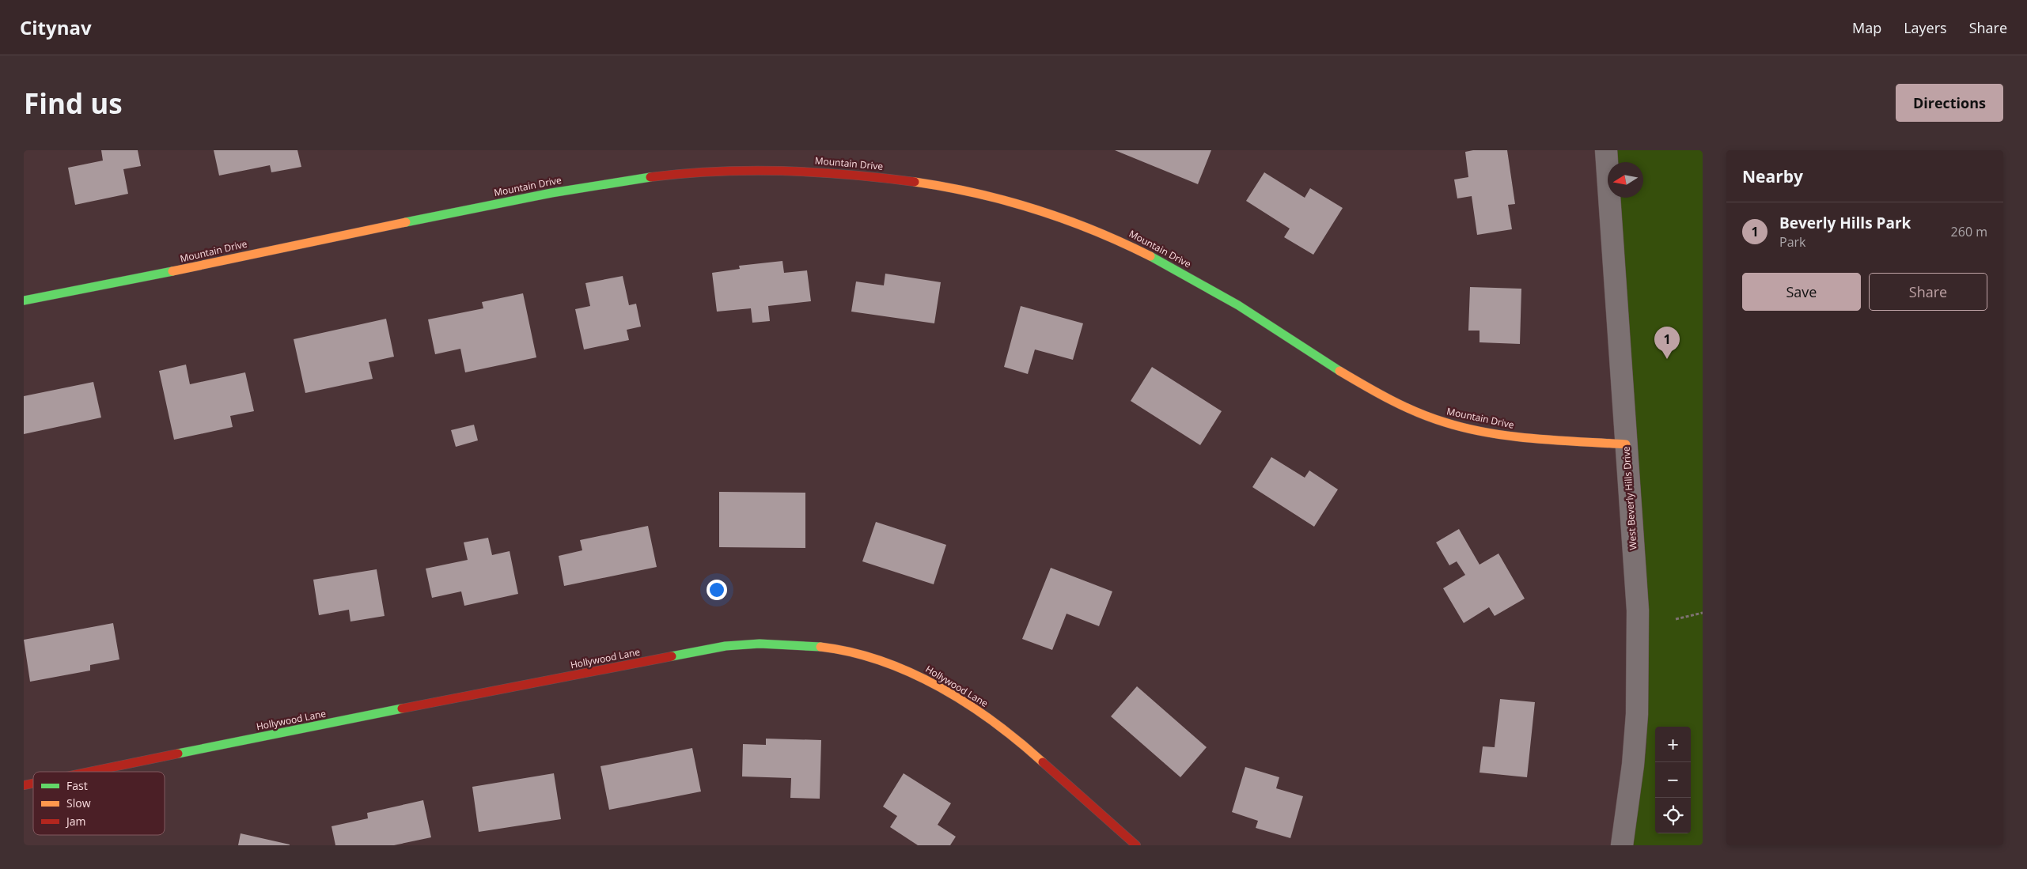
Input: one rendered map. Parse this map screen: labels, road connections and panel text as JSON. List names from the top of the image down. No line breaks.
{"streets":{"street":["Mountain Drive","West Beverly Hills Drive","Hollywood Lane"]},"crossings":[["Mountain Drive","West Beverly Hills Drive"]],"legend":["Fast","Slow","Jam"],"north":"left","page":{"header":"Citynav","nav":["Map","Layers","Share"],"buttons":["Directions",["Save","Share"]],"title":"Find us","heading":"Nearby","list":[{"mark":"1","name":"Beverly Hills Park","note":"Park","value":"260 m"}],"pins":"1","map_buttons":["+","−"]}}
